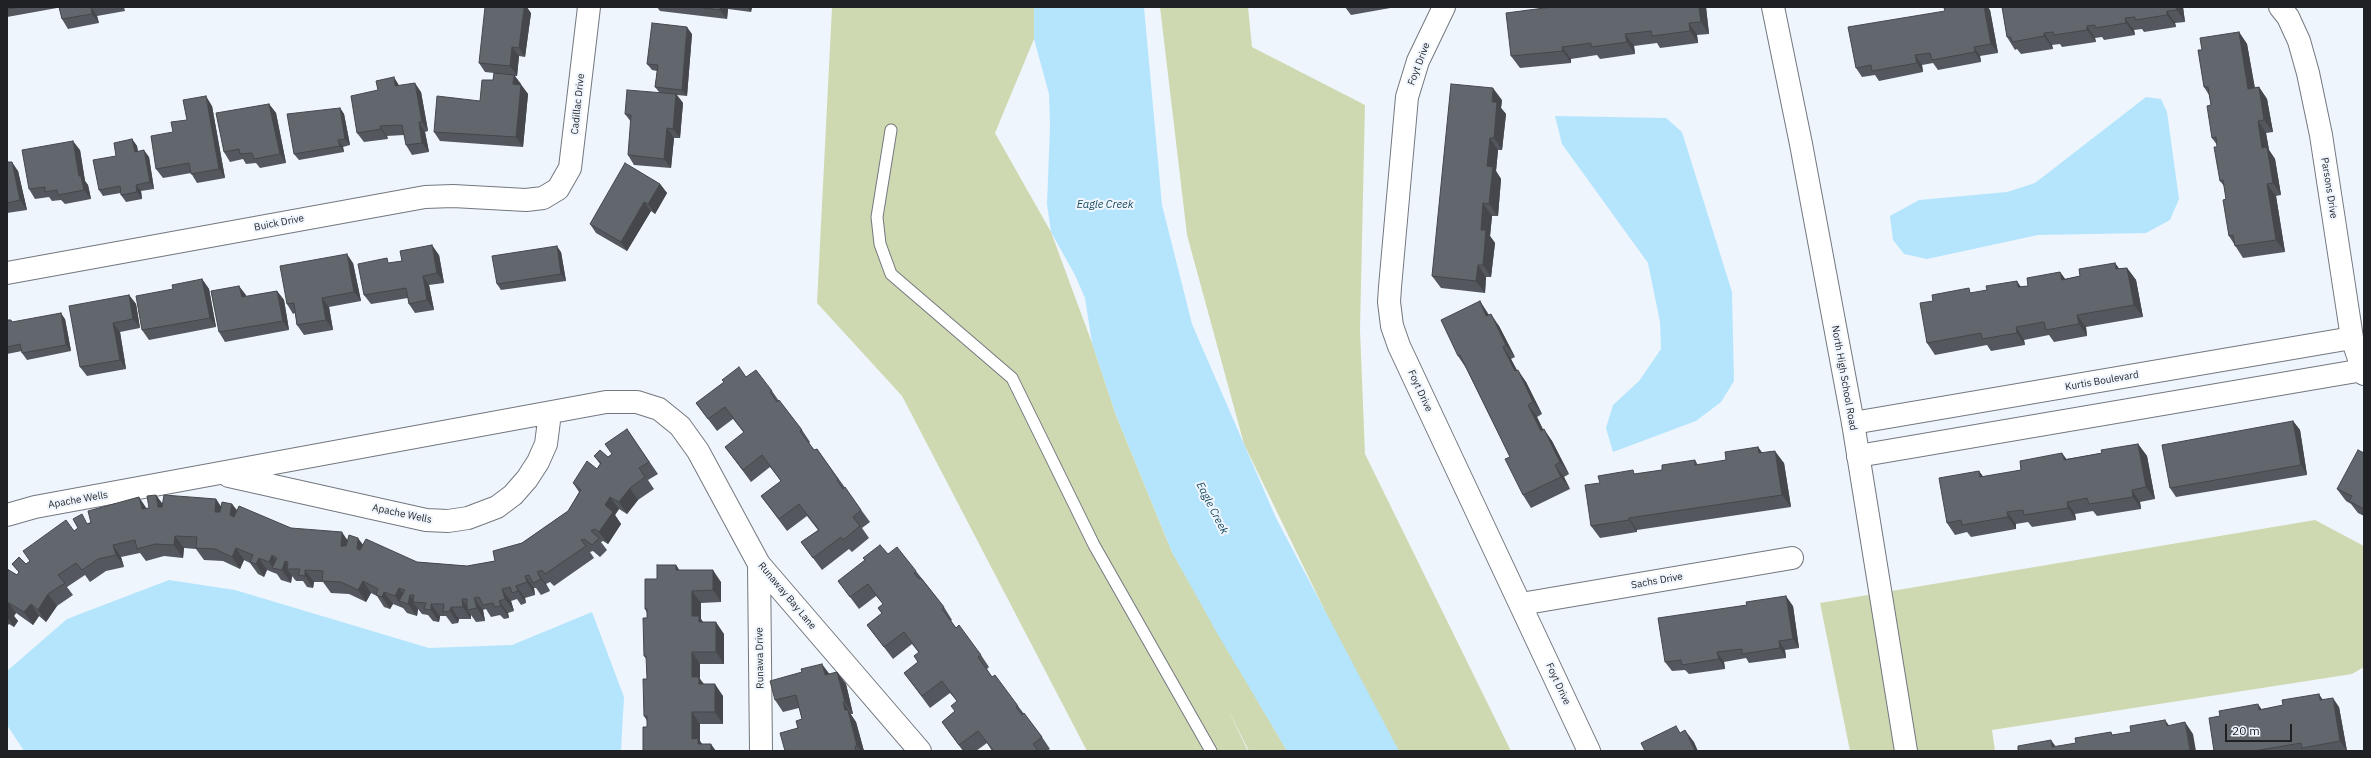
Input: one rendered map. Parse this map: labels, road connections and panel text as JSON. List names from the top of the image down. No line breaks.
{"streets":{"street":["Foyt Drive","Cadillac Drive","Parsons Drive","Buick Drive","North High School Road","Kurtis Boulevard","Apache Wells","Sachs Drive","Runaway Bay Lane","Runawa Drive"]},"crossings":[["Foyt Drive","Sachs Drive"],["Cadillac Drive","Buick Drive"],["Parsons Drive","Kurtis Boulevard"],["North High School Road","Kurtis Boulevard"],["Apache Wells","Runaway Bay Lane"],["Runaway Bay Lane","Runawa Drive"]],"water":["Eagle Creek"],"scale_bar":"20 m"}
